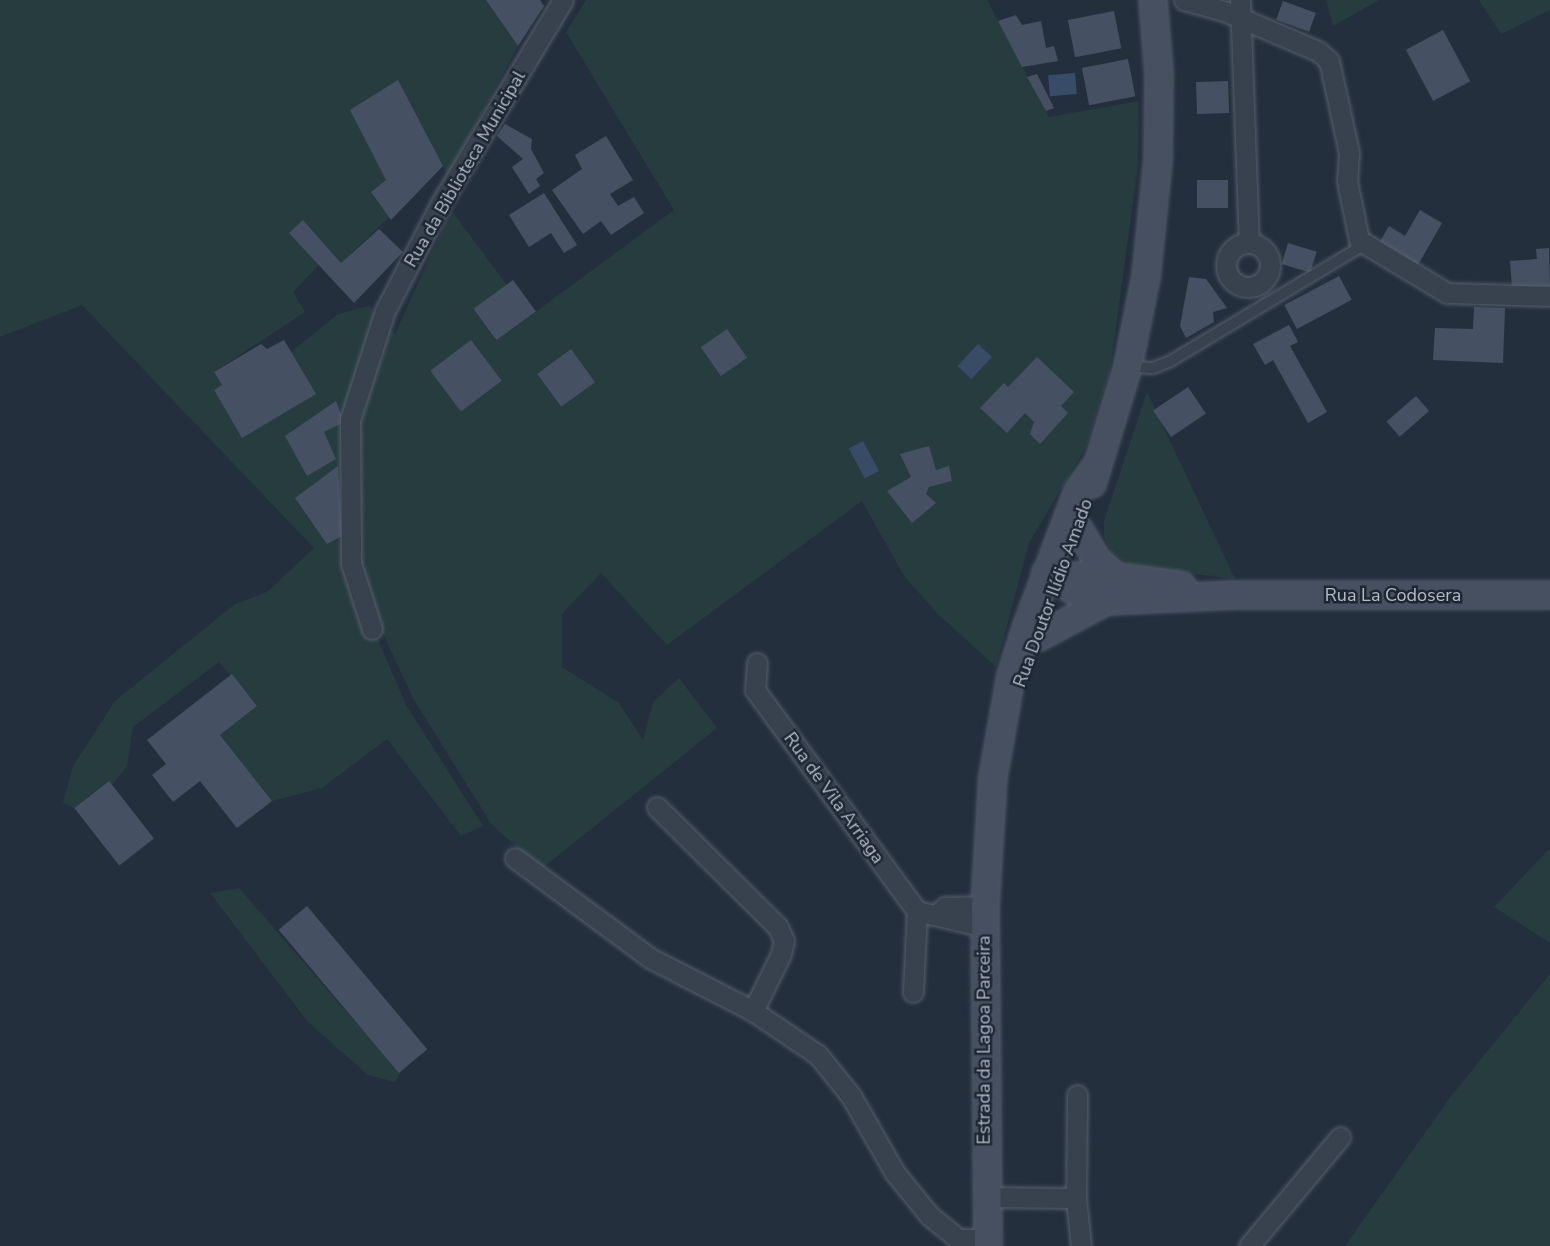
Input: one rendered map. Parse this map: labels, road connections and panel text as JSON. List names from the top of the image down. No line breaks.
{"streets":{"street":["Rua da Biblioteca Municipal","Rua Doutor Ilídio Amado","Rua La Codosera","Rua de Vila Arriaga","Estrada da Lagoa Parceira"]},"crossings":[["Rua Doutor Ilídio Amado","Estrada da Lagoa Parceira"]]}
